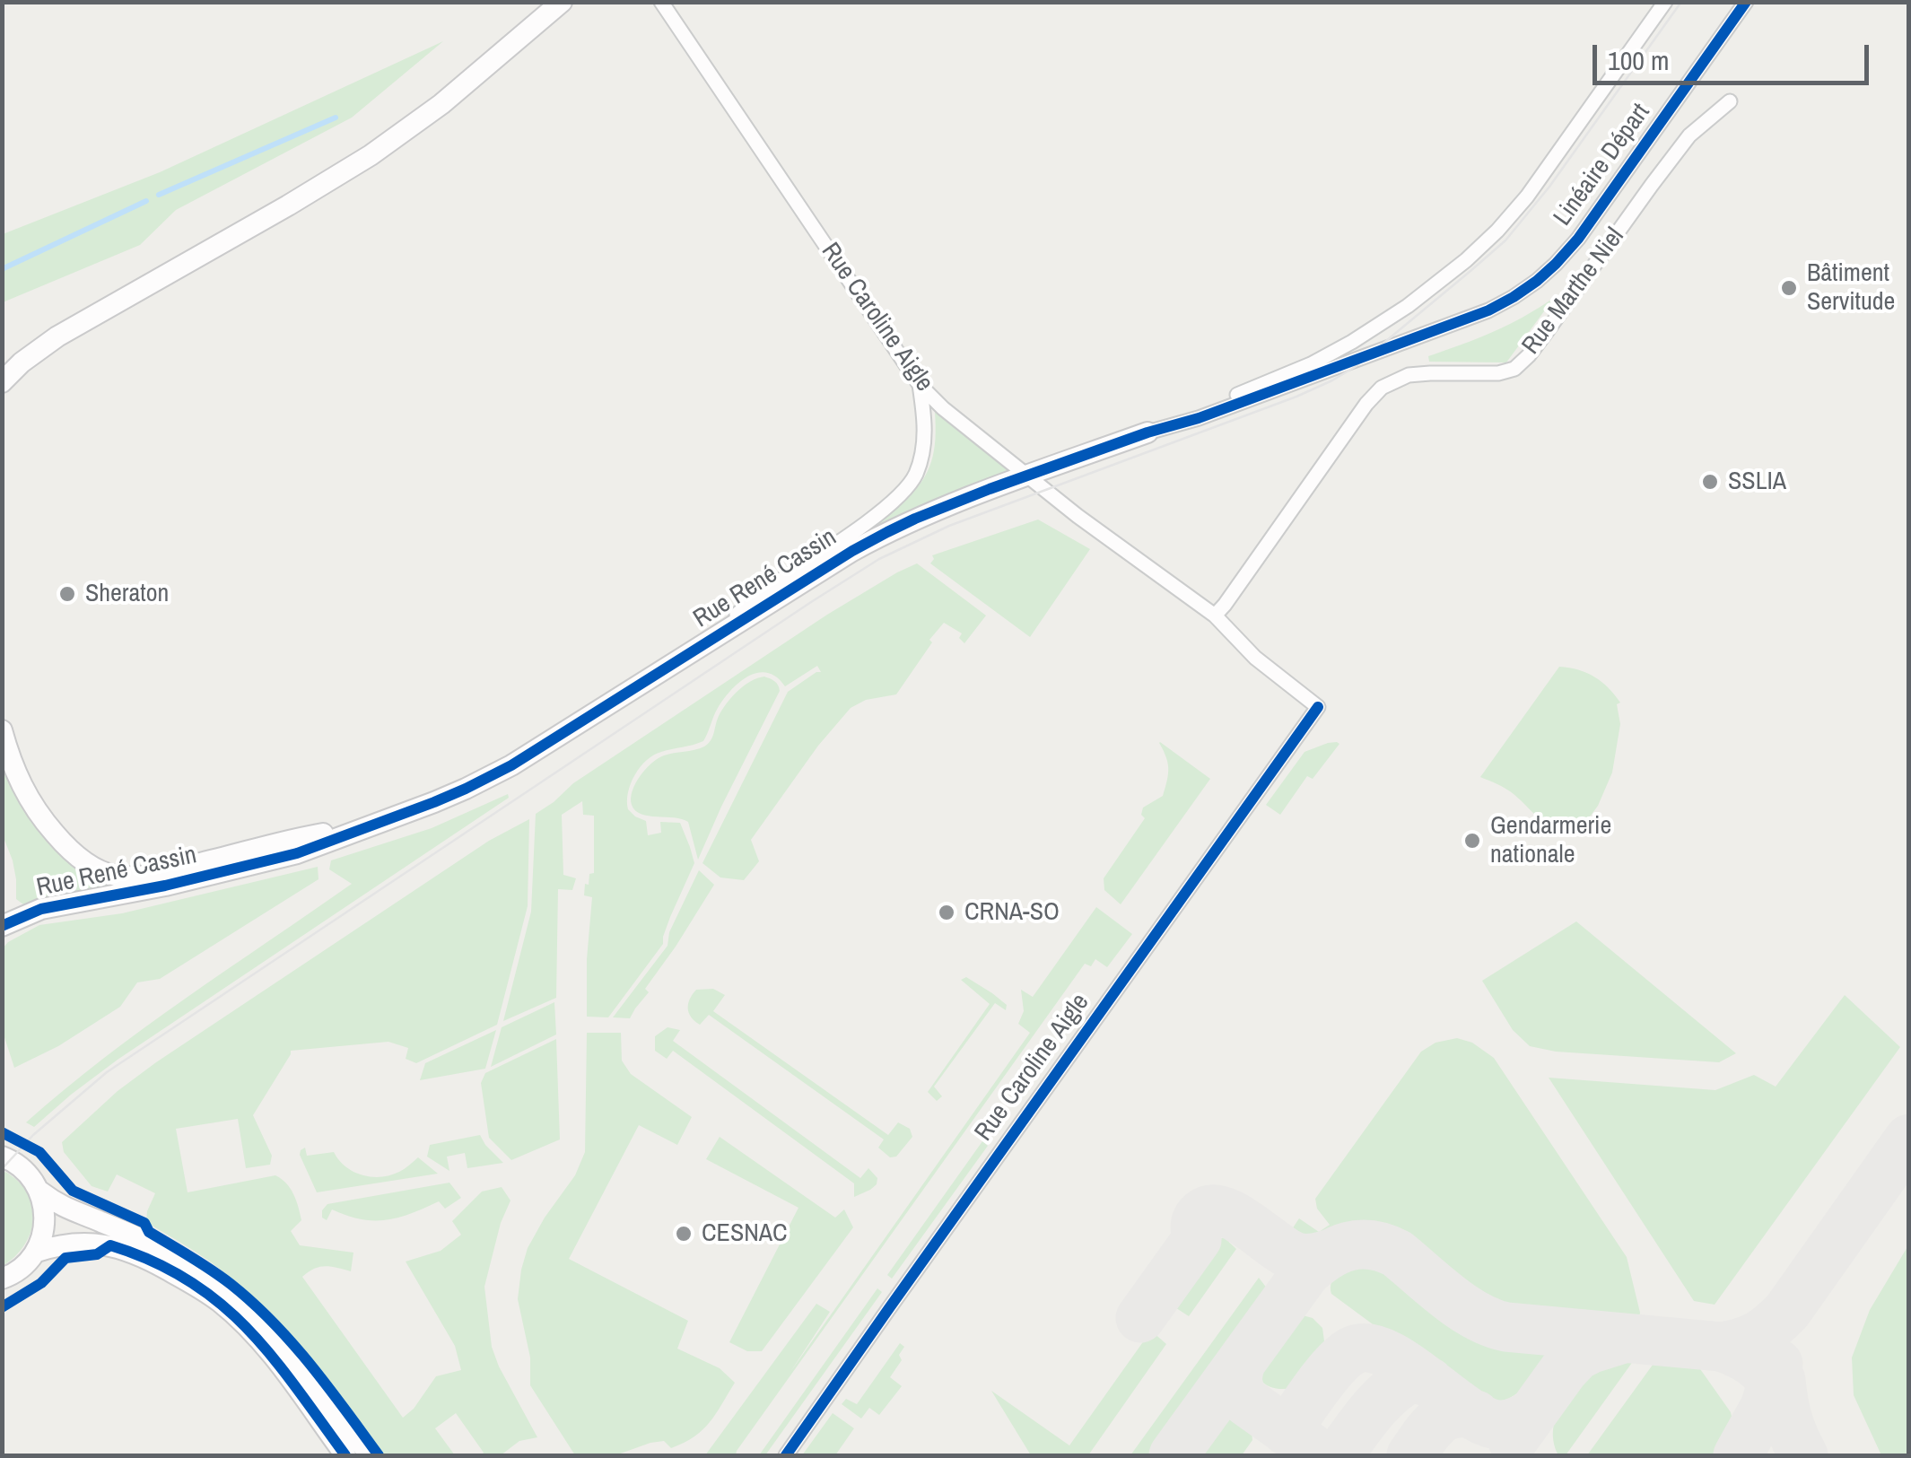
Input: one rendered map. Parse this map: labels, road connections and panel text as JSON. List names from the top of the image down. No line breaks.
{"streets":{"street":["Linéaire Départ","Rue Marthe Niel","Rue Caroline Aigle","Rue René Cassin"]},"crossings":[["Linéaire Départ","Rue René Cassin"],["Rue Marthe Niel","Rue Caroline Aigle"],["Rue Caroline Aigle","Rue René Cassin"]],"places":["Bâtiment Servitude","SSLIA","Sheraton","Gendarmerie nationale","CRNA-SO","CESNAC"],"scale_bar":"100 m"}
